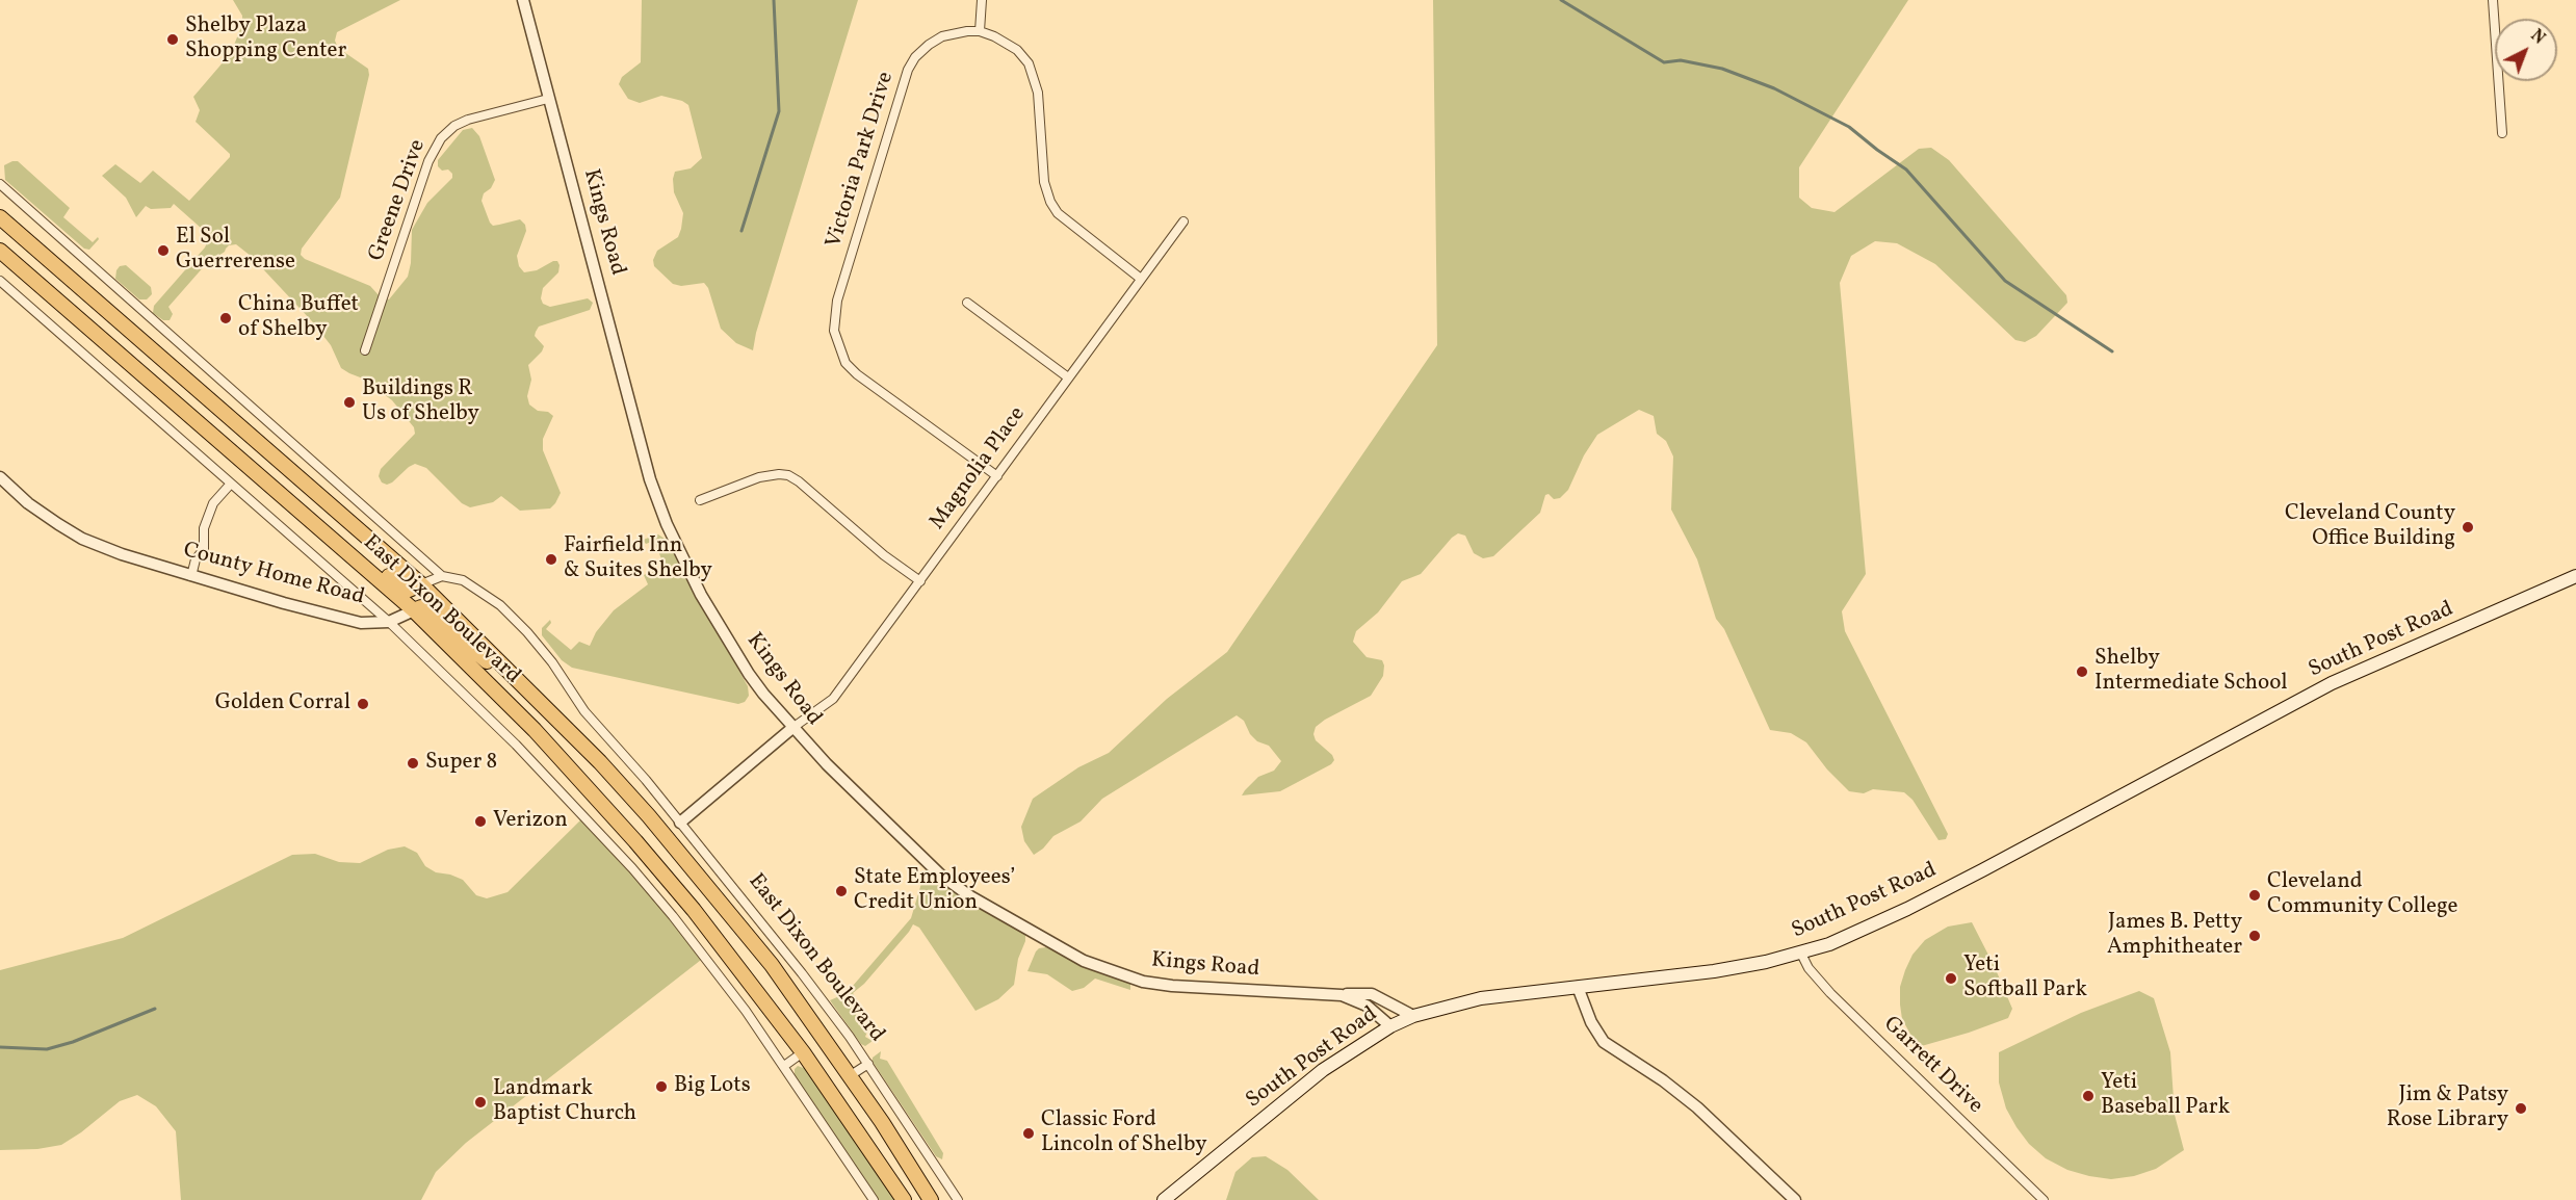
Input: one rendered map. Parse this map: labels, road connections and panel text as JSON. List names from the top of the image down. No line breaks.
{"streets":{"highway":["East Dixon Boulevard"],"main road":["South Post Road"],"street":["Victoria Park Drive","Greene Drive","Kings Road","Magnolia Place","County Home Road","Garrett Drive"]},"crossings":[["Victoria Park Drive","Magnolia Place"],["Greene Drive","Kings Road"],["Kings Road","Magnolia Place"],["Kings Road","South Post Road"],["County Home Road","East Dixon Boulevard"],["South Post Road","Garrett Drive"]],"places":["Shelby Plaza Shopping Center","El Sol Guerrerense","China Buffet of Shelby","Buildings R Us of Shelby","Cleveland County Office Building","Fairfield Inn & Suites Shelby","Shelby Intermediate School","Golden Corral","Super 8","Verizon","State Employees’ Credit Union","Cleveland Community College","James B. Petty Amphitheater","Yeti Softball Park","Big Lots","Yeti Baseball Park","Landmark Baptist Church","Jim & Patsy Rose Library","Classic Ford Lincoln of Shelby"],"north":"top right"}
